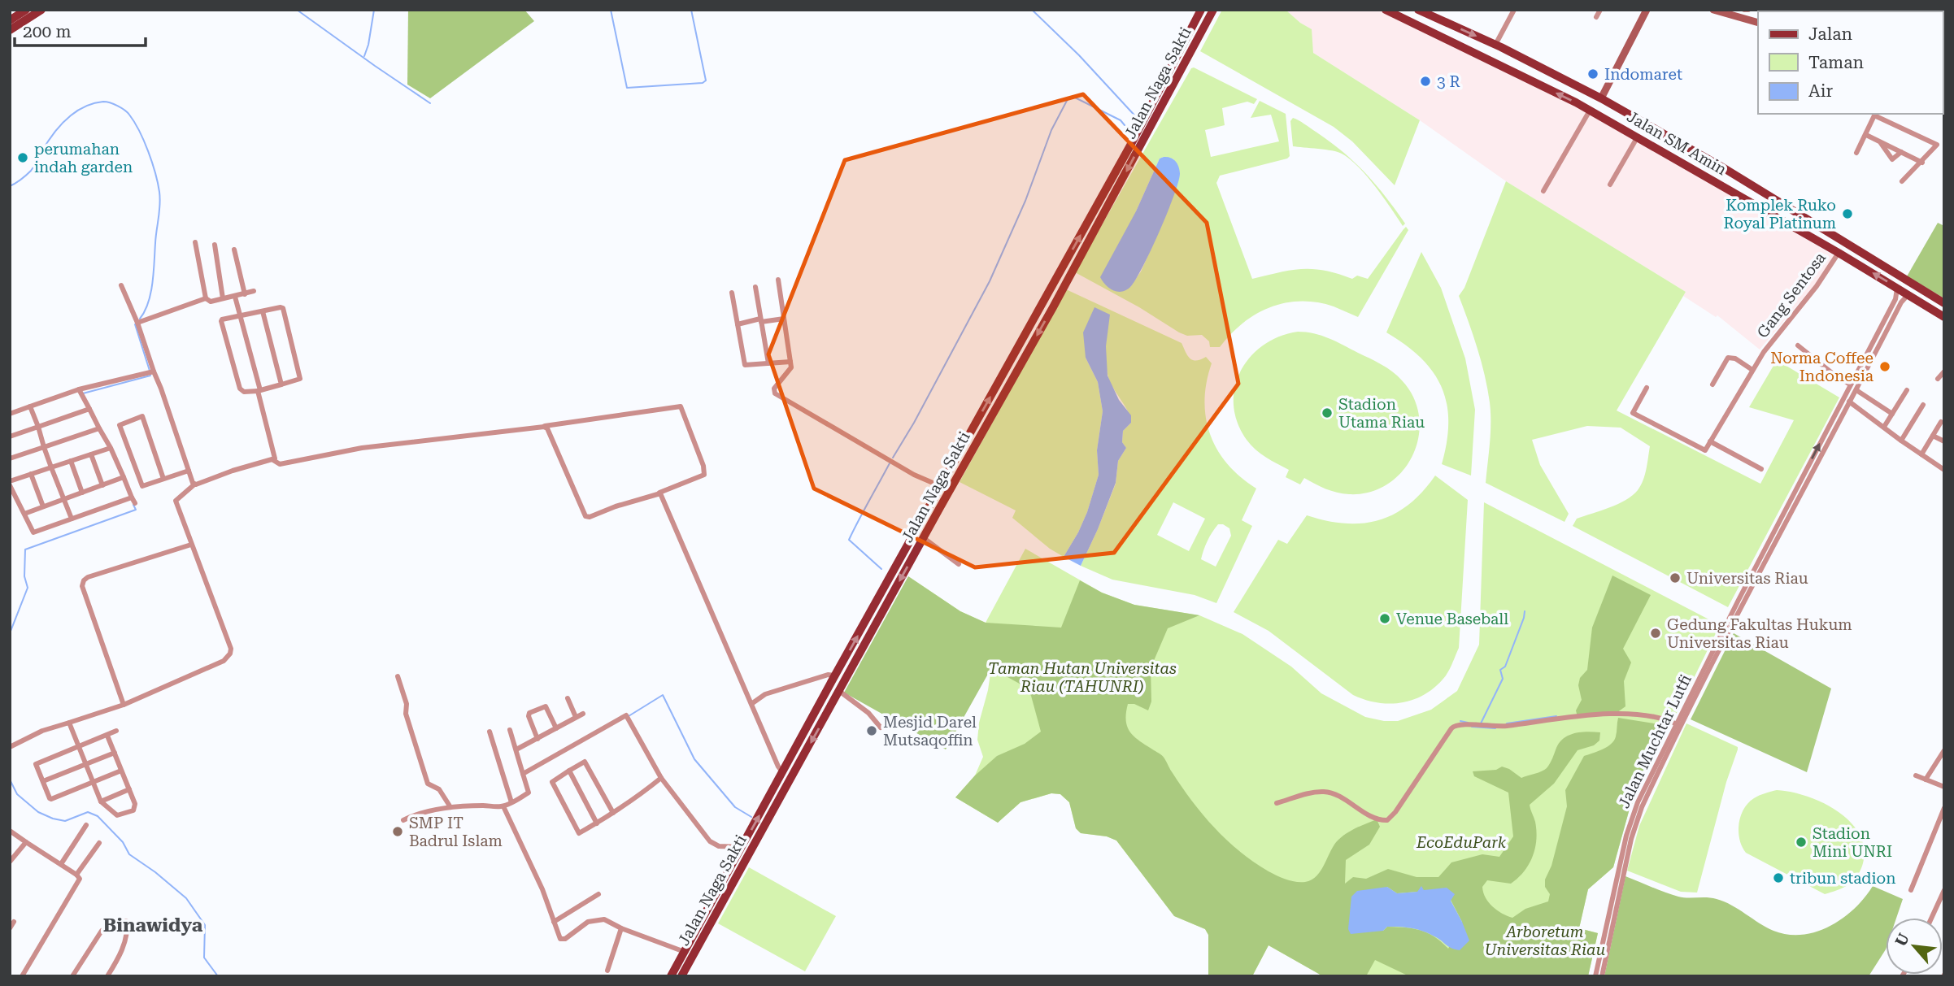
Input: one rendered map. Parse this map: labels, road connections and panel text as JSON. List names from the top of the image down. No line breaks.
{"streets":{"main road":["Jalan Naga Sakti","Jalan SM Amin"],"street":["Gang Sentosa","Jalan Muchtar Lutfi"]},"crossings":[["Jalan SM Amin","Gang Sentosa"],["Jalan SM Amin","Jalan Muchtar Lutfi"]],"districts":["Binawidya"],"parks":["Taman Hutan Universitas Riau (TAHUNRI)","EcoEduPark","Arboretum Universitas Riau"],"places":["Indomaret","3 R","perumahan indah garden","Komplek Ruko Royal Platinum","Norma Coffee Indonesia","Stadion Utama Riau","Universitas Riau","Venue Baseball","Gedung Fakultas Hukum Universitas Riau","Mesjid Darel Mutsaqoffin","SMP IT Badrul Islam","Stadion Mini UNRI","tribun stadion"],"legend":["Jalan","Taman","Air"],"scale_bar":"200 m","north":"top left"}
